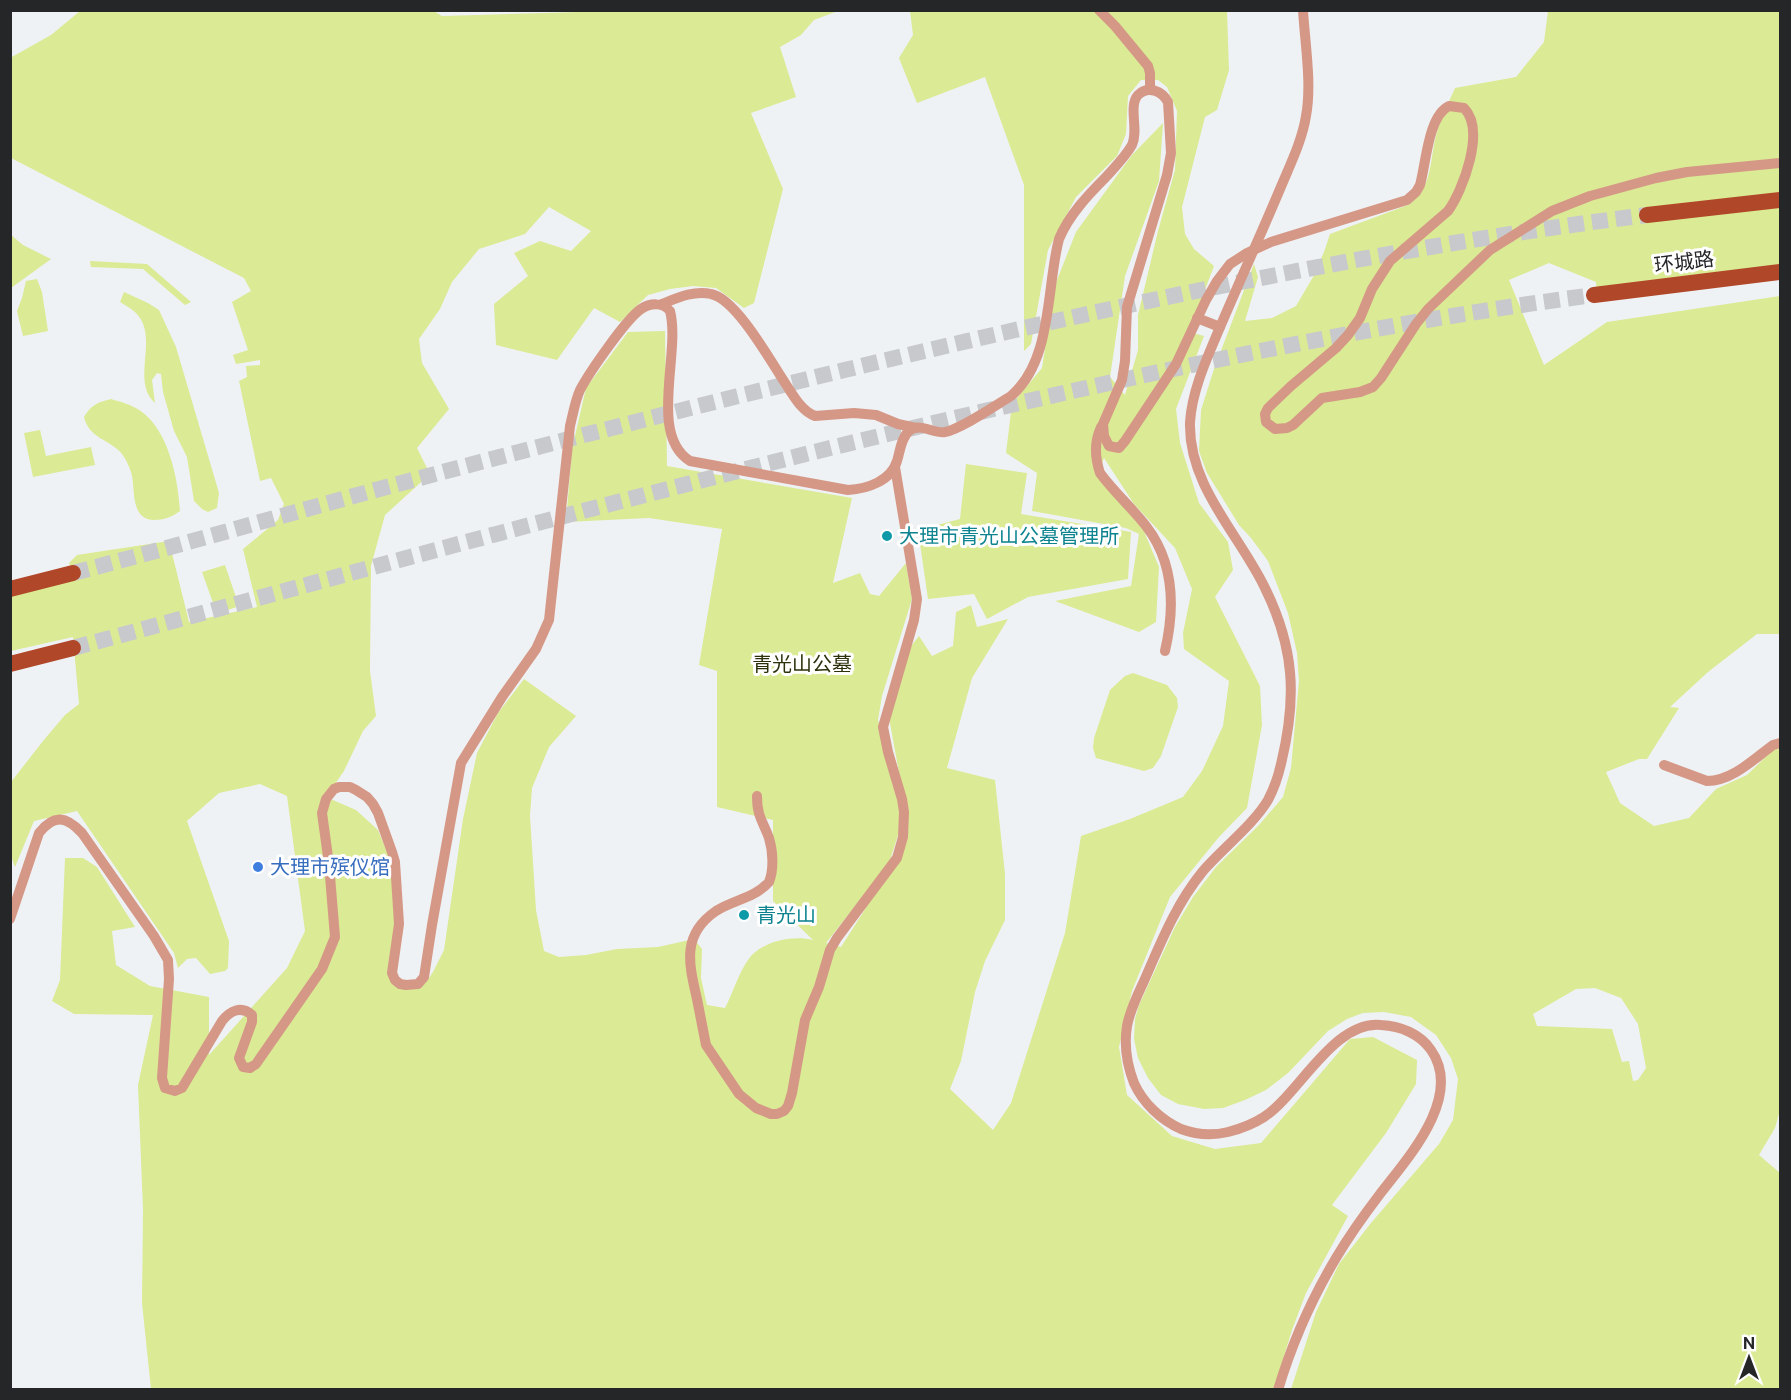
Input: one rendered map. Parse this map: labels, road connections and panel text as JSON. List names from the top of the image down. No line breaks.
{"streets":{"main road":["环城路"]},"parks":["青光山公墓"],"places":["大理市青光山公墓管理所","大理市殡仪馆","青光山"],"north":"top"}
